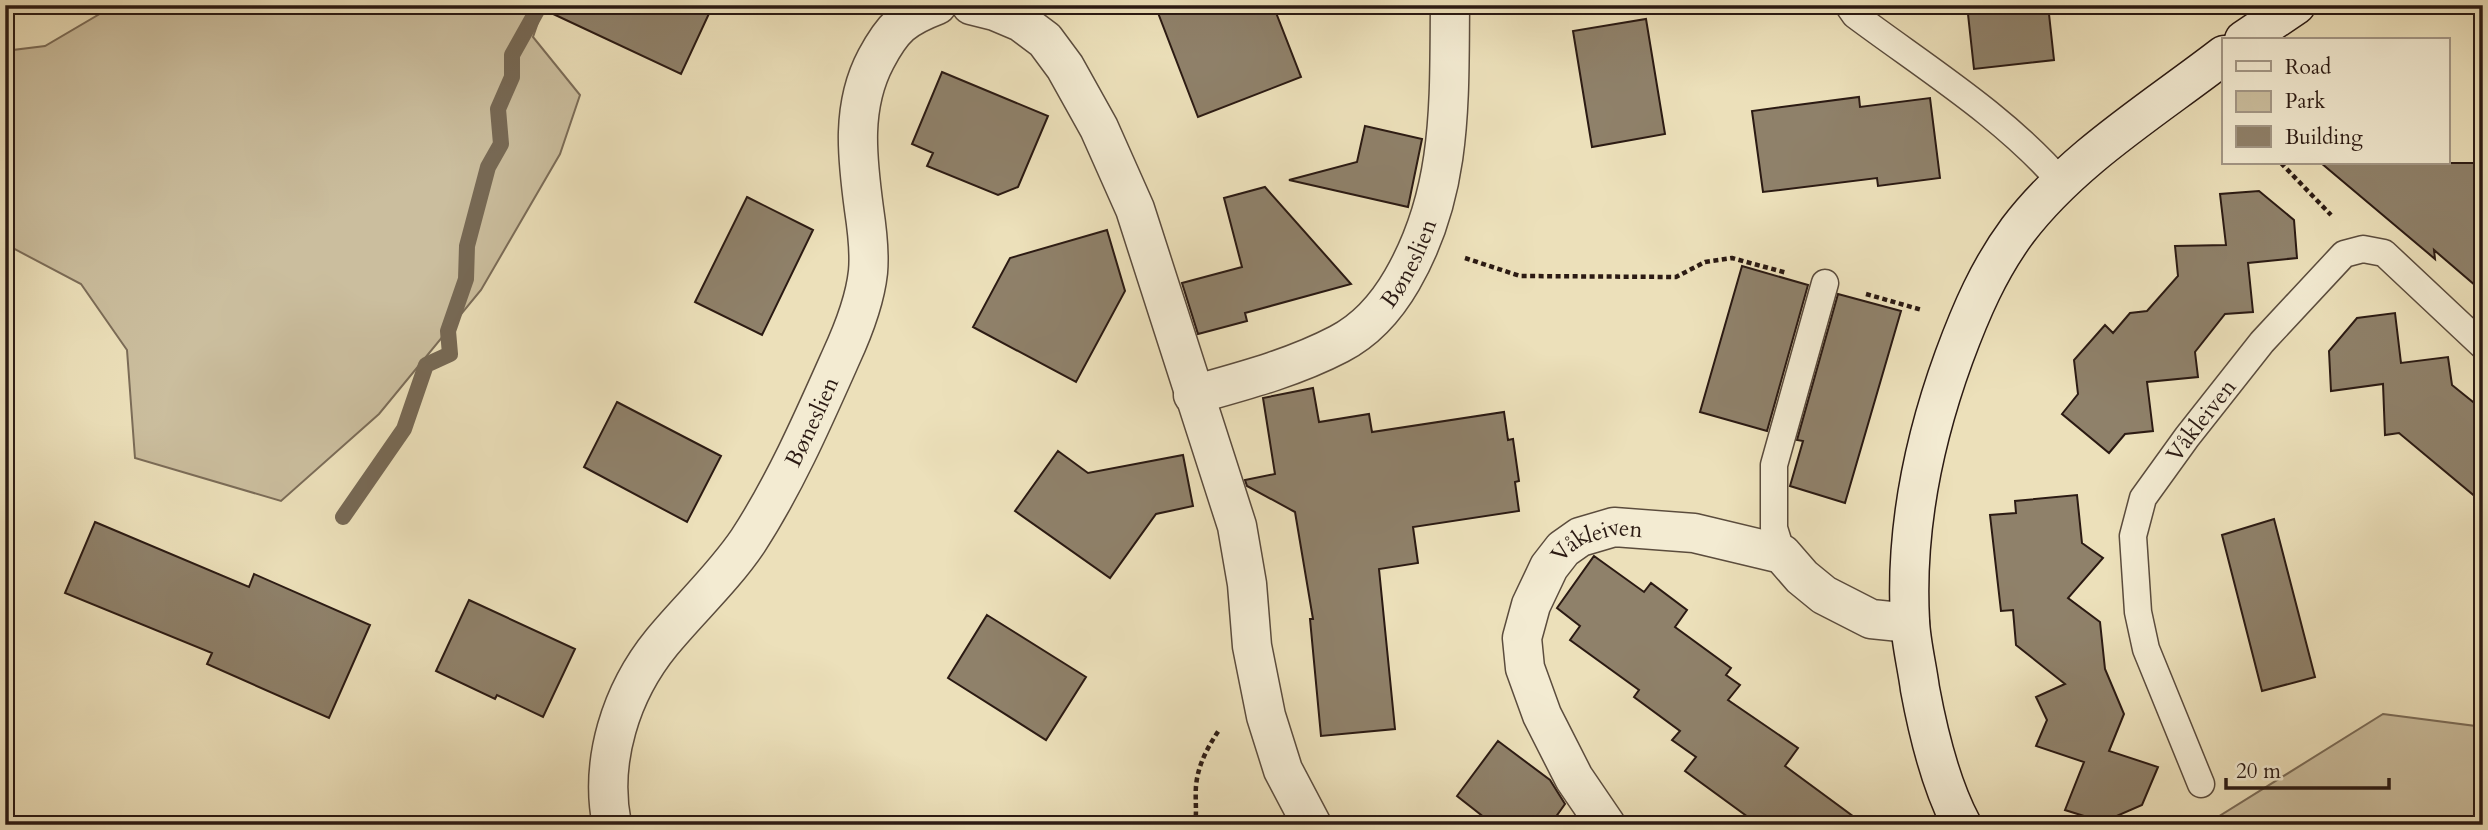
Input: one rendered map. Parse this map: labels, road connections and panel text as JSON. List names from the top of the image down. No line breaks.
{"streets":{"street":["Bøneslien","Våkleiven"]},"legend":["Road","Park","Building"],"scale_bar":"20 m"}
